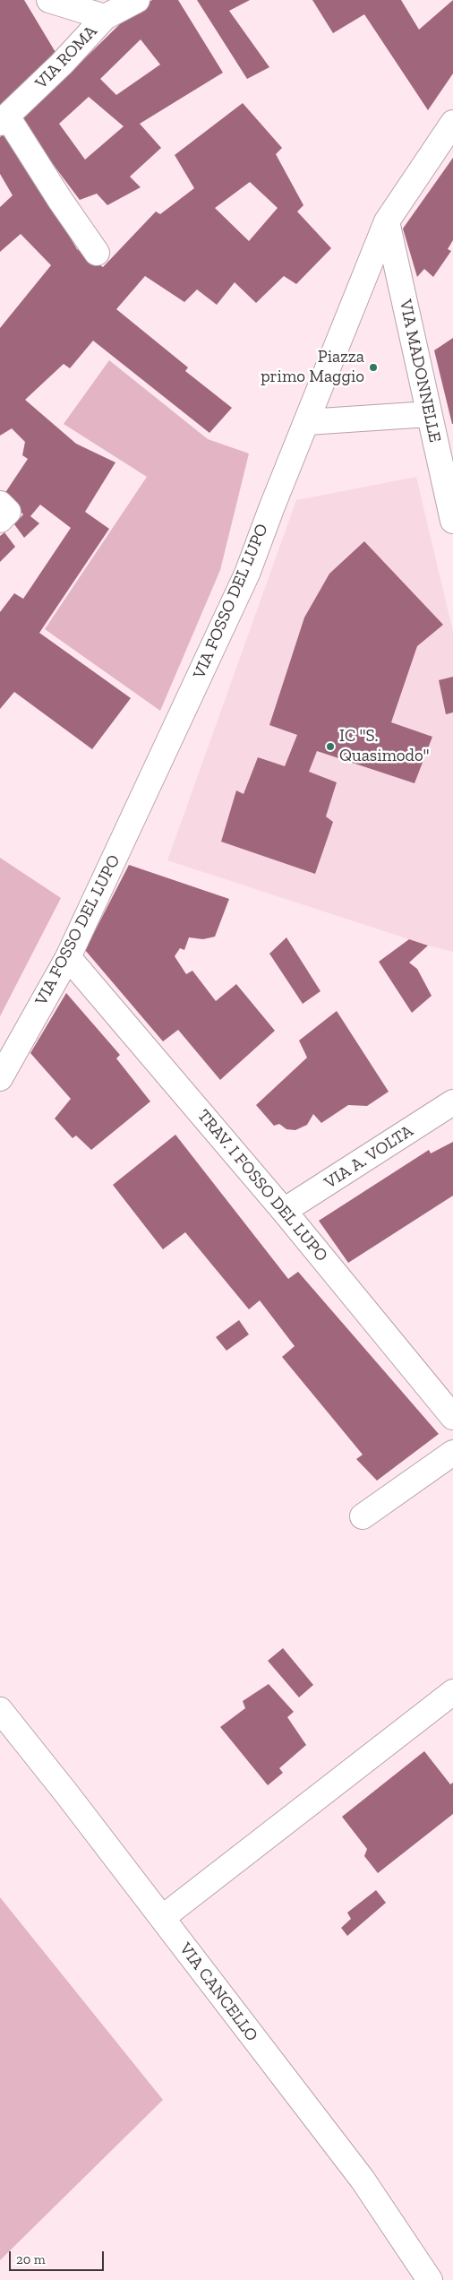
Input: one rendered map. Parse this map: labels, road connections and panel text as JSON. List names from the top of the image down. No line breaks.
{"streets":{"street":["VIA ROMA","VIA MADONNELLE","VIA FOSSO DEL LUPO","VIA A. VOLTA","TRAV. I FOSSO DEL LUPO","VIA CANCELLO"]},"crossings":[["VIA MADONNELLE","VIA FOSSO DEL LUPO"],["VIA FOSSO DEL LUPO","TRAV. I FOSSO DEL LUPO"],["VIA A. VOLTA","TRAV. I FOSSO DEL LUPO"]],"places":["Piazza primo Maggio","IC \"S. Quasimodo\""],"scale_bar":"20 m"}
